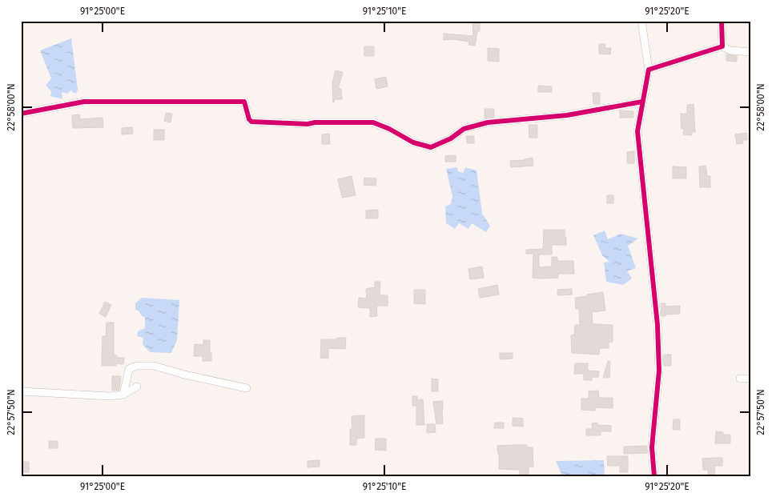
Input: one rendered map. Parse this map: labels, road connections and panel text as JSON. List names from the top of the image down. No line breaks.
{"coordinates":["91°25'00\"E","91°25'10\"E","91°25'20\"E","22°58'00\"N","22°57'50\"N"]}
